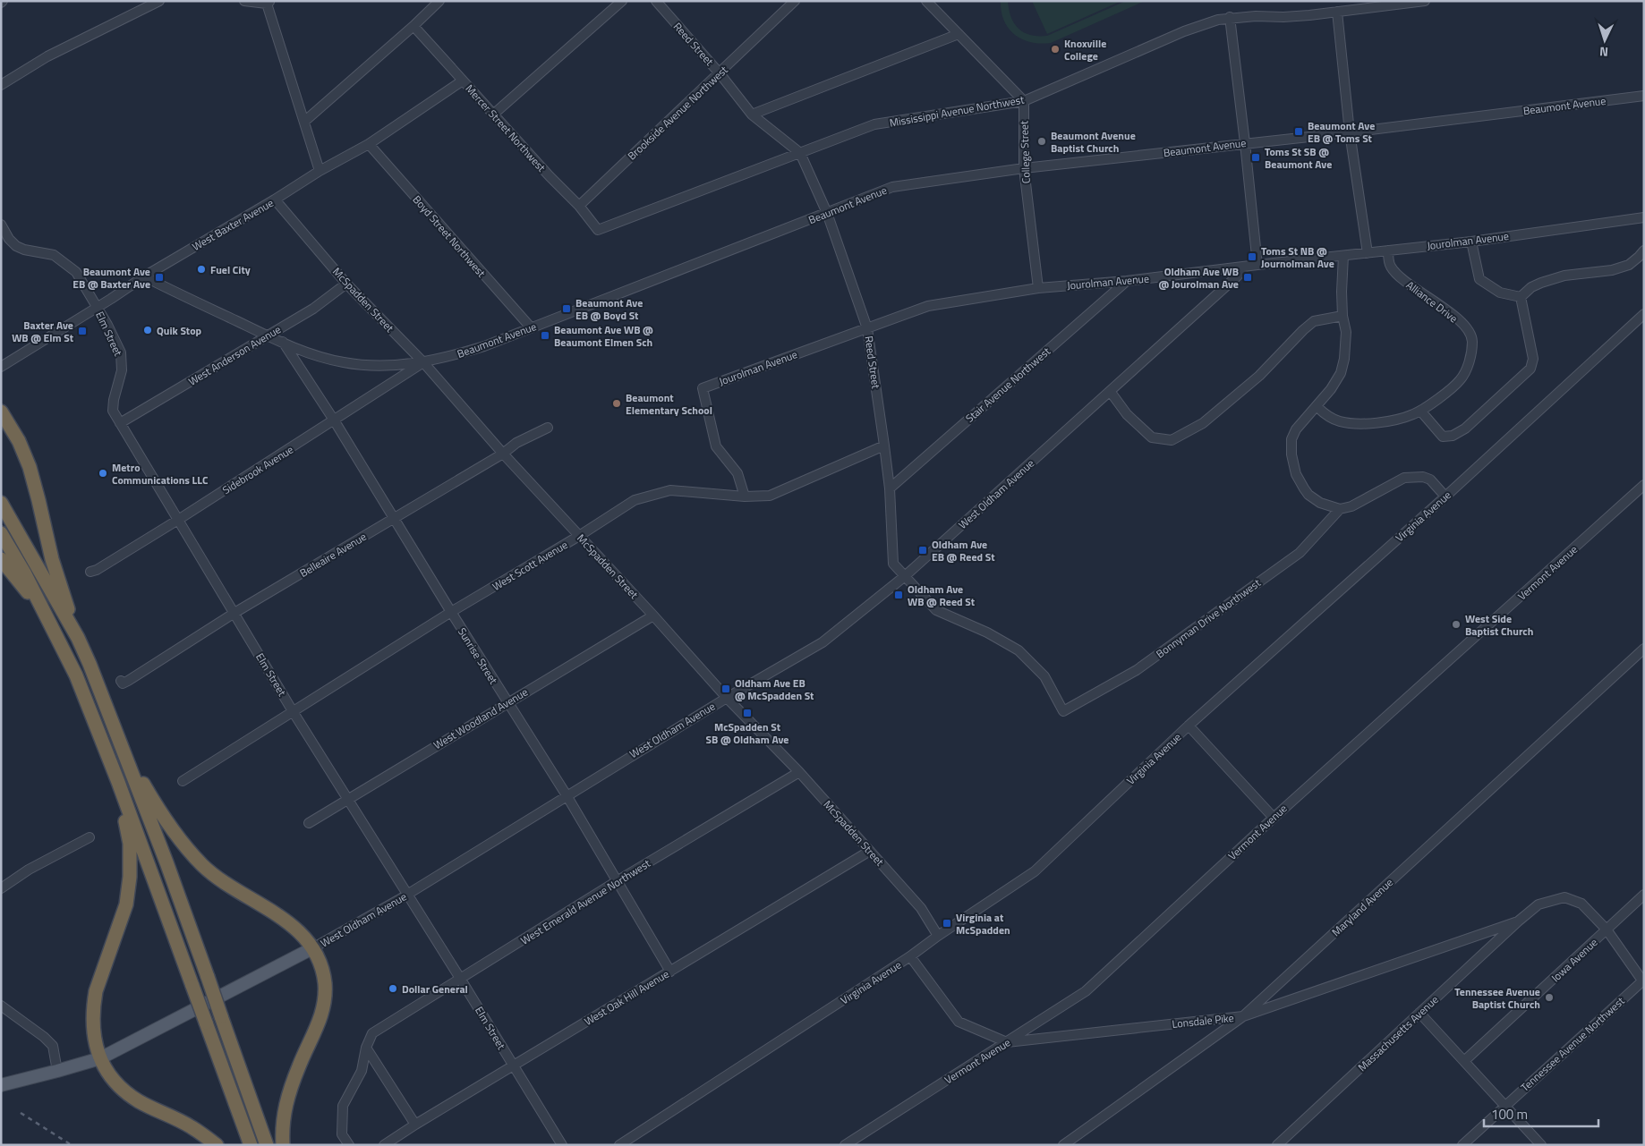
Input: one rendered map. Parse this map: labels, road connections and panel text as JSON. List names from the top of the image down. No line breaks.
{"streets":{"main road":["West Oldham Avenue"],"street":["Reed Street","Beaumont Avenue","Mississippi Avenue Northwest","Brookside Avenue Northwest","Mercer Street Northwest","College Street","West Baxter Avenue","Boyd Street Northwest","Jourolman Avenue","McSpadden Street","Alliance Drive","Elm Street","West Anderson Avenue","Stair Avenue Northwest","Sidebrook Avenue","Virginia Avenue","Belleaire Avenue","West Scott Avenue","Vermont Avenue","Bonnyman Drive Northwest","Sunrise Street","West Woodland Avenue","West Emerald Avenue Northwest","Maryland Avenue","Iowa Avenue","West Oak Hill Avenue","Lonsdale Pike","Massachusetts Avenue","Tennessee Avenue Northwest"]},"crossings":[["Reed Street","Beaumont Avenue"],["Reed Street","Mississippi Avenue Northwest"],["Reed Street","Brookside Avenue Northwest"],["Reed Street","Jourolman Avenue"],["Reed Street","Stair Avenue Northwest"],["Reed Street","West Oldham Avenue"],["Reed Street","West Scott Avenue"],["Reed Street","Bonnyman Drive Northwest"],["Beaumont Avenue","College Street"],["Beaumont Avenue","West Baxter Avenue"],["Beaumont Avenue","Boyd Street Northwest"],["Beaumont Avenue","McSpadden Street"],["Beaumont Avenue","West Anderson Avenue"],["Beaumont Avenue","Sidebrook Avenue"],["Beaumont Avenue","Sunrise Street"],["Mississippi Avenue Northwest","Mercer Street Northwest"],["Mississippi Avenue Northwest","College Street"],["Brookside Avenue Northwest","Mercer Street Northwest"],["Mercer Street Northwest","West Baxter Avenue"],["College Street","Jourolman Avenue"],["West Baxter Avenue","Boyd Street Northwest"],["West Baxter Avenue","McSpadden Street"],["West Baxter Avenue","Elm Street"],["Jourolman Avenue","Alliance Drive"],["Jourolman Avenue","Stair Avenue Northwest"],["Jourolman Avenue","West Oldham Avenue"],["Jourolman Avenue","West Scott Avenue"],["McSpadden Street","West Anderson Avenue"],["McSpadden Street","Sidebrook Avenue"],["McSpadden Street","West Oldham Avenue"],["McSpadden Street","Virginia Avenue"],["McSpadden Street","Belleaire Avenue"],["McSpadden Street","West Scott Avenue"],["McSpadden Street","West Woodland Avenue"],["McSpadden Street","West Emerald Avenue Northwest"],["McSpadden Street","West Oak Hill Avenue"],["Elm Street","West Anderson Avenue"],["Elm Street","Sidebrook Avenue"],["Elm Street","West Oldham Avenue"],["Elm Street","Belleaire Avenue"],["Elm Street","West Scott Avenue"],["Elm Street","West Woodland Avenue"],["Elm Street","West Emerald Avenue Northwest"],["Elm Street","West Oak Hill Avenue"],["Sidebrook Avenue","Sunrise Street"],["West Oldham Avenue","Sunrise Street"],["Virginia Avenue","Lonsdale Pike"],["Belleaire Avenue","Sunrise Street"],["West Scott Avenue","Sunrise Street"],["Vermont Avenue","Lonsdale Pike"],["Sunrise Street","West Woodland Avenue"],["Sunrise Street","West Emerald Avenue Northwest"],["Sunrise Street","West Oak Hill Avenue"],["Maryland Avenue","Lonsdale Pike"],["Iowa Avenue","Massachusetts Avenue"],["Lonsdale Pike","Massachusetts Avenue"]],"places":{"other":["Knoxville College","Beaumont Avenue Baptist Church","Fuel City","Quik Stop","Beaumont Elementary School","Metro Communications LLC","West Side Baptist Church","Dollar General","Tennessee Avenue Baptist Church"],"transit":["Beaumont Ave EB @ Toms St","Toms St SB @ Beaumont Ave","Toms St NB @ Journolman Ave","Beaumont Ave EB @ Baxter Ave","Oldham Ave WB @ Jourolman Ave","Beaumont Ave EB @ Boyd St","Baxter Ave WB @ Elm St","Beaumont Ave WB @ Beaumont Elmen Sch","Oldham Ave EB @ Reed St","Oldham Ave WB @ Reed St","Oldham Ave EB @ McSpadden St","McSpadden St SB @ Oldham Ave","Virginia at McSpadden"]},"scale_bar":"100 m","north":"bottom"}
